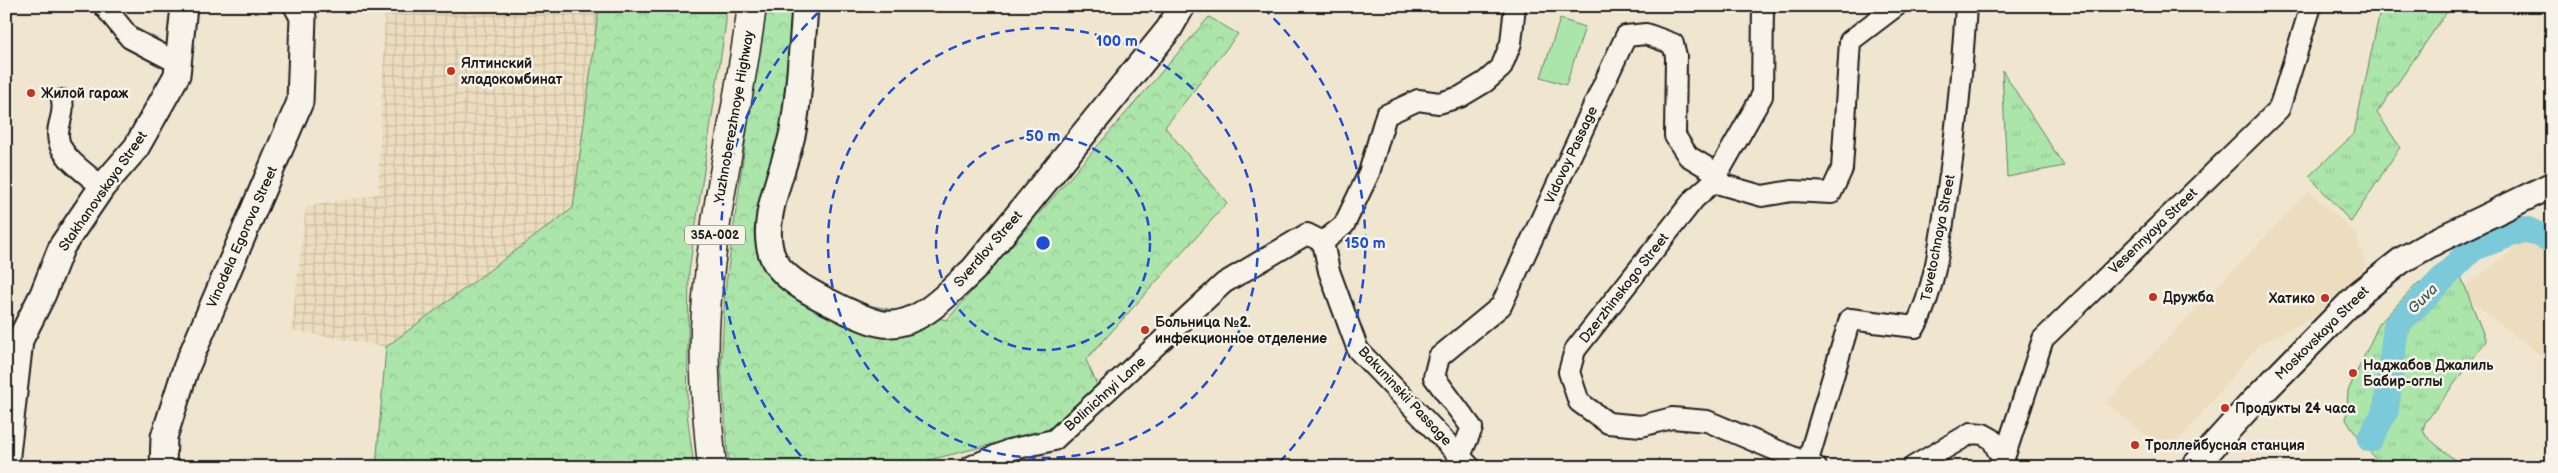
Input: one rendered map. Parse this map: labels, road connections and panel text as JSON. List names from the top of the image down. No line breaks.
{"streets":{"highway":["Yuzhnoberezhnoye Highway","35А-002"],"main road":["Stakhanovskaya Street","Vinodela Egorova Street","Sverdlov Street","Moskovskaya Street"],"street":["Vidovoy Passage","Vesennyaya Street","Tsvetochnaya Street","Dzerzhinskogo Street","Bolinichnyi Lane","Bakuninskii Passage"]},"crossings":[["Vidovoy Passage","Dzerzhinskogo Street"],["Vidovoy Passage","Bakuninskii Passage"],["Tsvetochnaya Street","Dzerzhinskogo Street"],["Bolinichnyi Lane","Bakuninskii Passage"]],"water":["Guva"],"places":["Ялтинский хладокомбинат","Жилой гараж","Дружба","Хатико","Больница №2. инфекционное отделение","Наджабов Джалиль Бабир-оглы","Продукты 24 часа","Троллейбусная станция"],"rings":["100 m","50 m","150 m"]}
